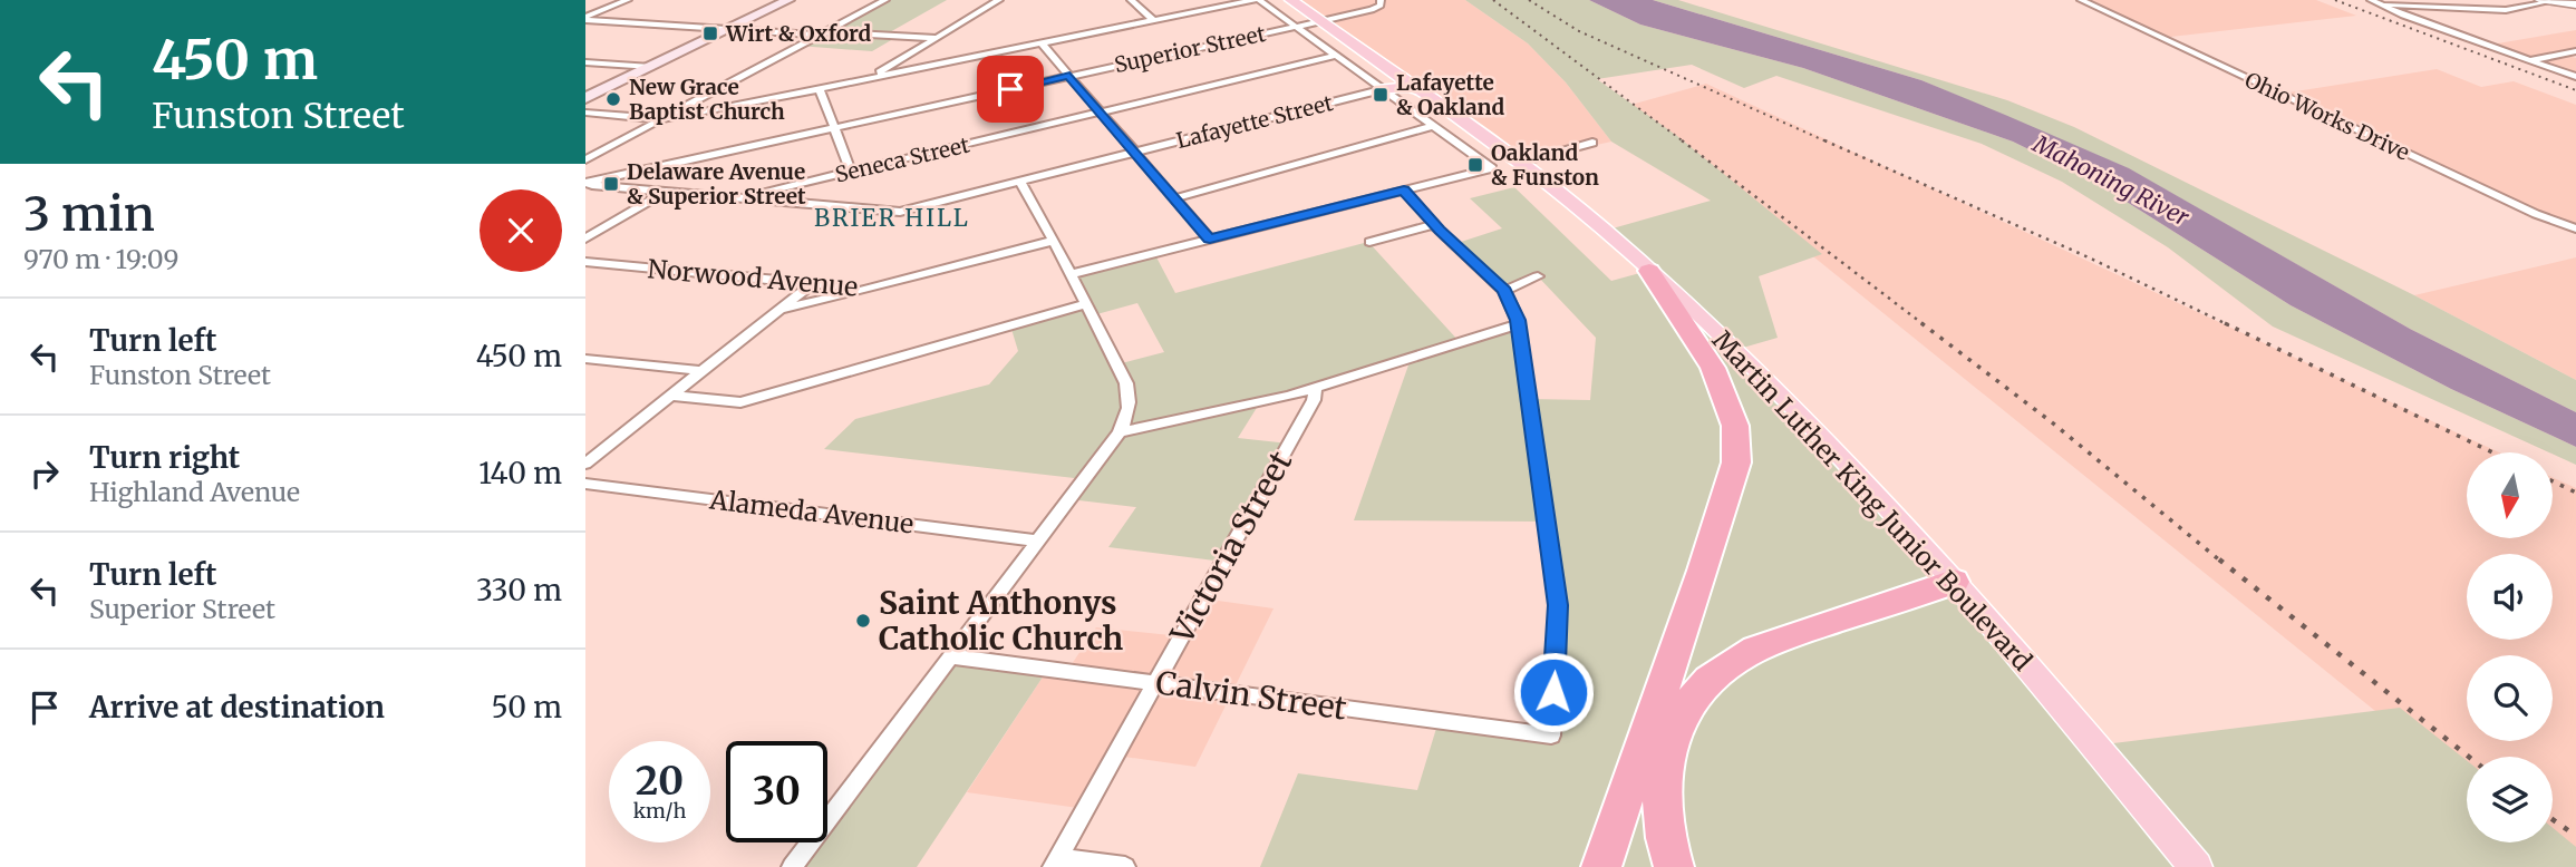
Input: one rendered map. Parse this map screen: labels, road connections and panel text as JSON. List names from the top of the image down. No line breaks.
{"streets":{"main road":["Martin Luther King Junior Boulevard"],"street":["Superior Street","Ohio Works Drive","Lafayette Street","Seneca Street","Norwood Avenue","Alameda Avenue","Victoria Street","Calvin Street"]},"crossings":[["Superior Street","Martin Luther King Junior Boulevard"],["Victoria Street","Calvin Street"]],"districts":["BRIER HILL"],"water":["Mahoning River"],"places":{"transit":["Wirt & Oxford","Lafayette & Oakland","Oakland & Funston","Delaware Avenue & Superior Street"],"other":["New Grace Baptist Church","Saint Anthonys Catholic Church"]},"north":"bottom","page":{"turn":["450 m","Funston Street"],"heading":["3 min","970 m · 19:09"],"list":[{"name":"Turn left","note":"Funston Street","value":"450 m"},{"name":"Turn right","note":"Highland Avenue","value":"140 m"},{"name":"Turn left","note":"Superior Street","value":"330 m"},{"name":"Arrive at destination","value":"50 m"}],"speed":"20 km/h","limit":"30"}}
